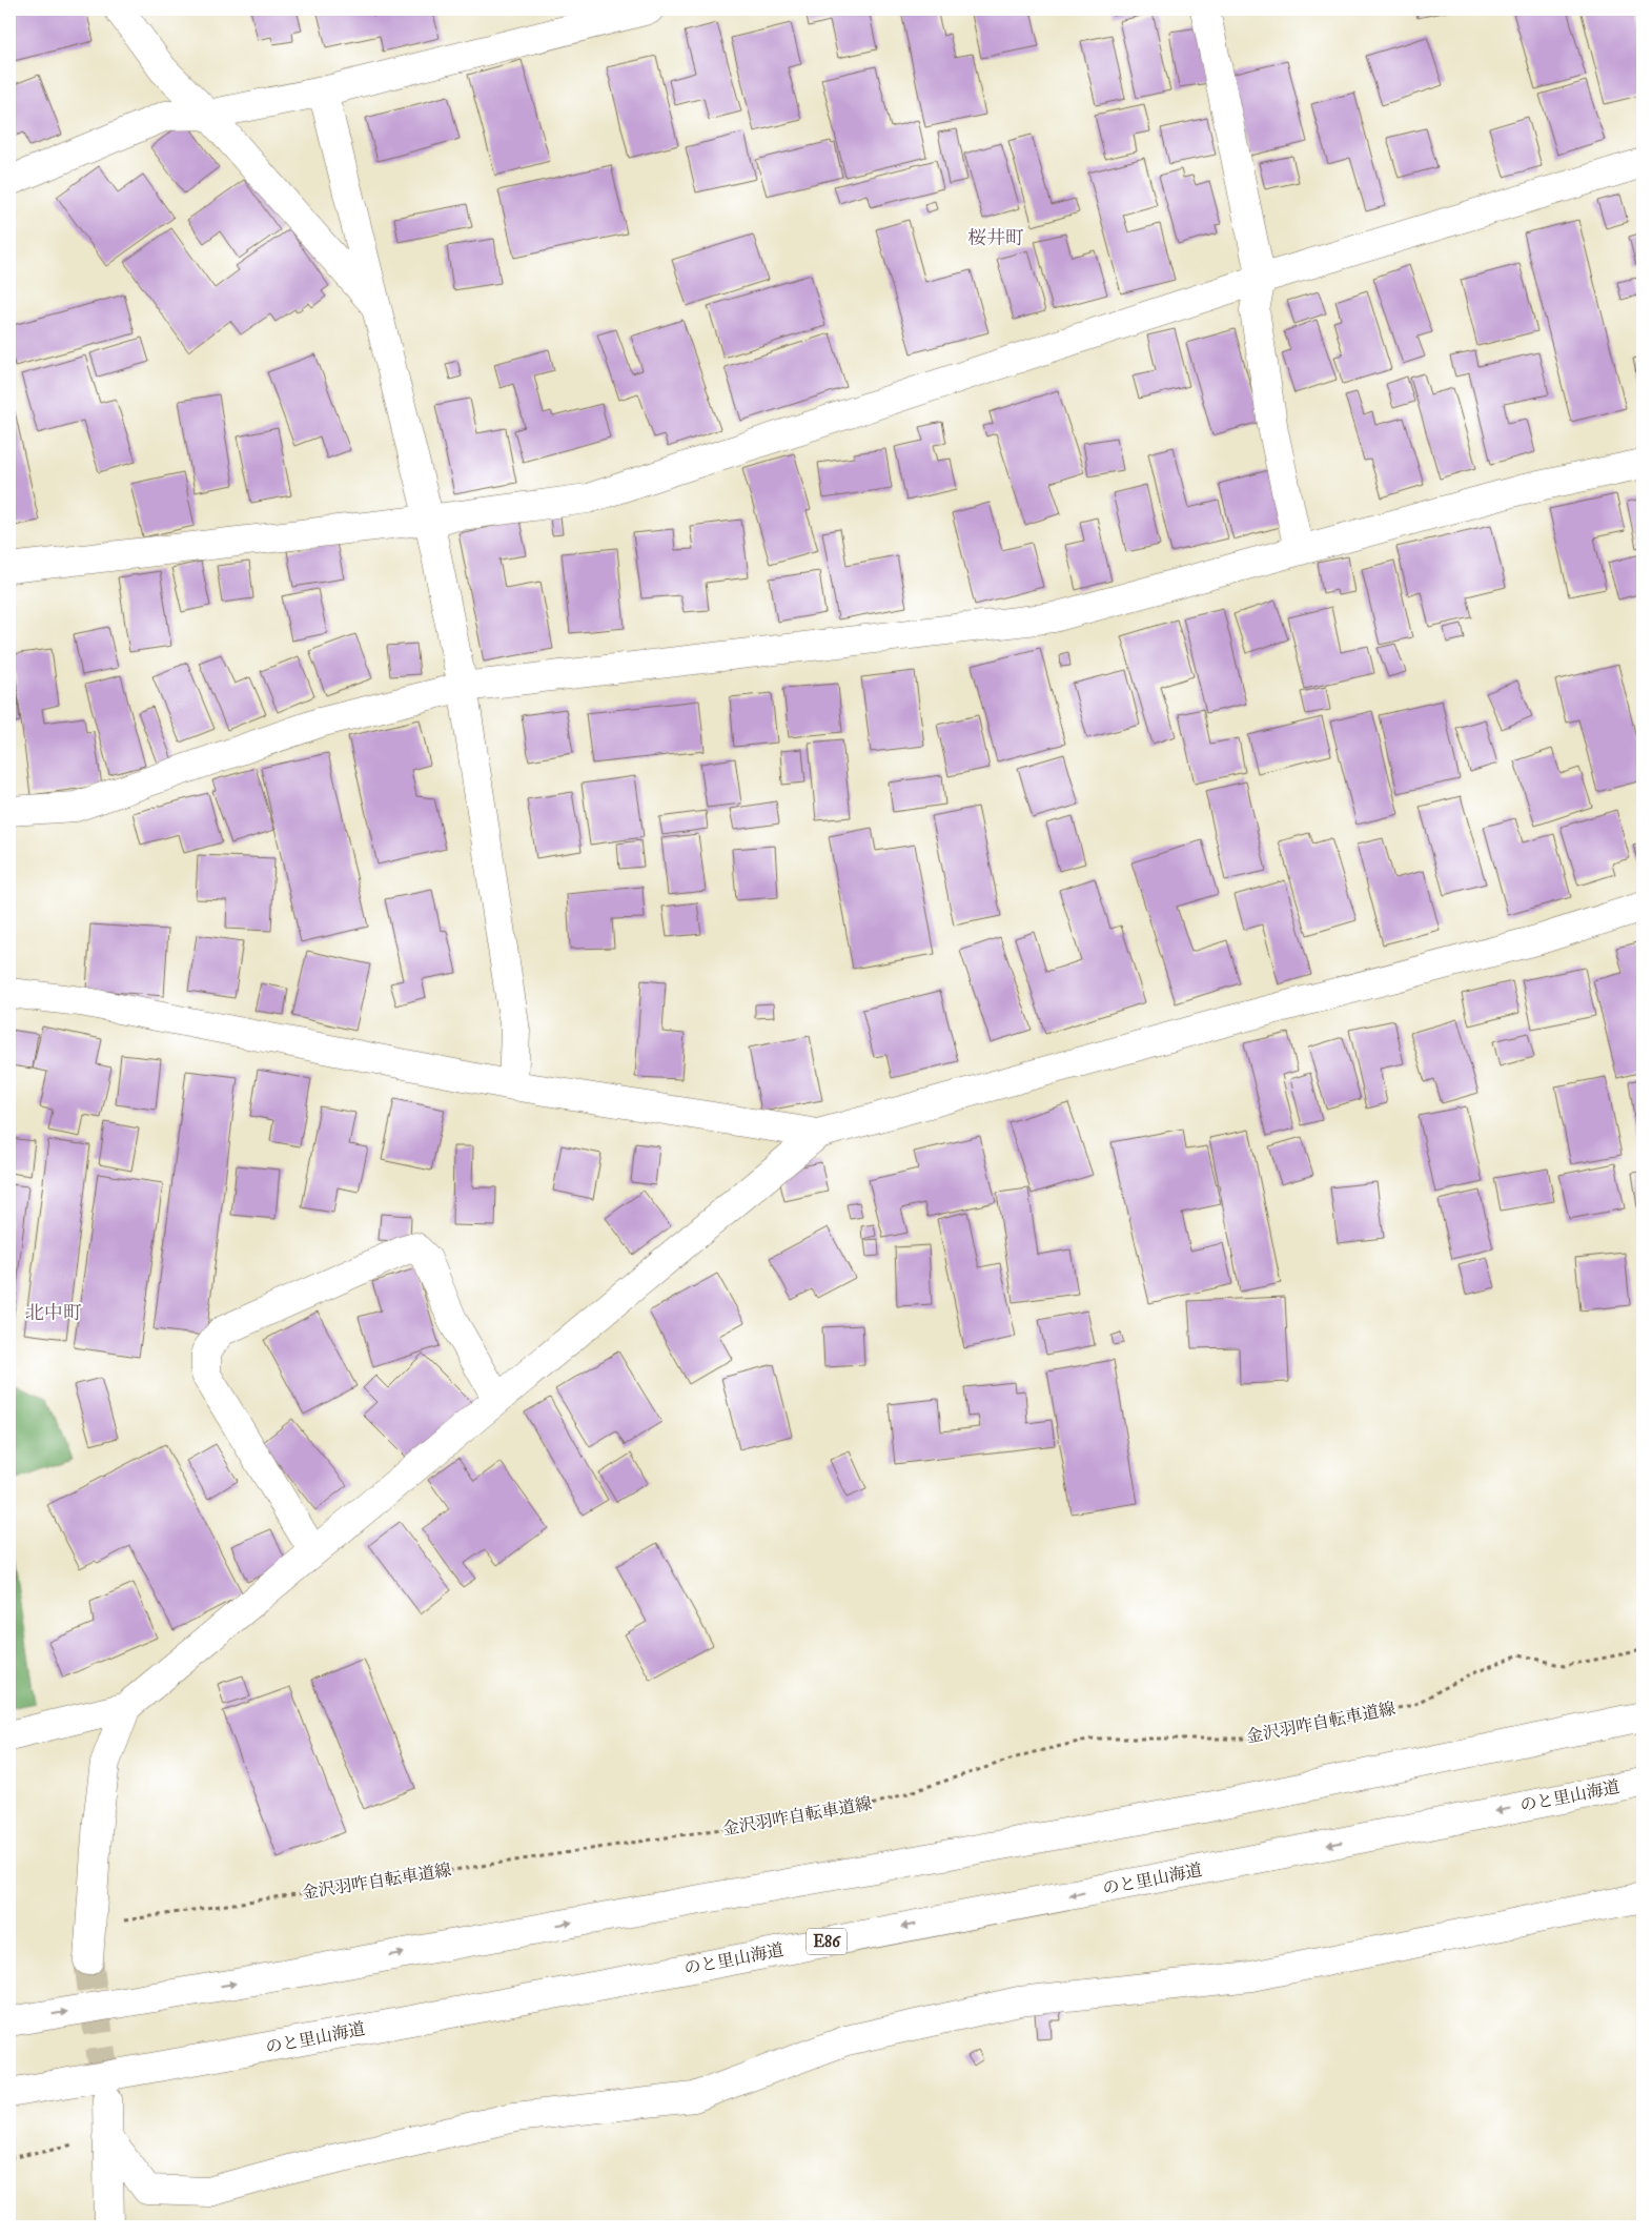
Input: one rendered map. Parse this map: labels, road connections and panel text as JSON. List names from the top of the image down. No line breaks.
{"streets":{"main road":["のと里山海道","E86"],"path":["金沢羽咋自転車道線"]},"districts":["桜井町","北中町"]}
